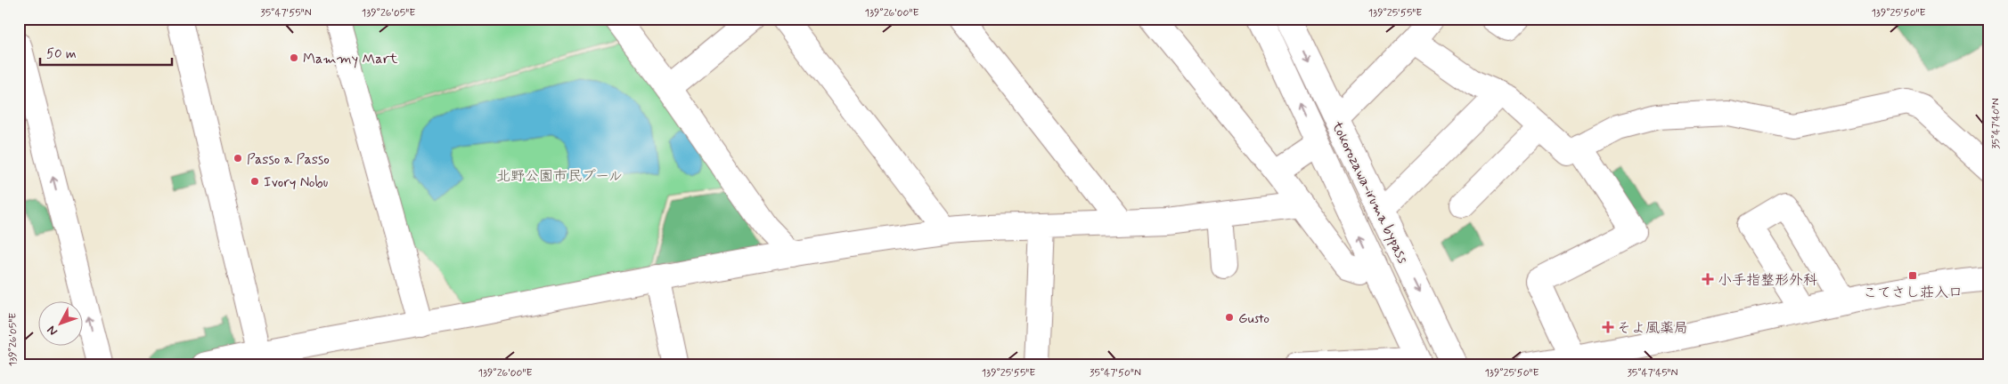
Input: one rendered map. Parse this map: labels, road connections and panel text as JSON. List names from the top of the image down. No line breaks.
{"streets":{"main road":["tokorozawa-iruma bypass"]},"parks":["北野公園市民プール"],"places":{"other":["Mammy Mart","Passo a Passo","Ivory Nobu","Gusto"],"transit":["こてさし荘入口"],"health":["小手指整形外科","そよ風薬局"]},"scale_bar":"50 m","north":"bottom left","coordinates":["35°47'55\"N","139°26'05\"E","139°26'00\"E","139°25'55\"E","139°25'50\"E","35°47'40\"N","35°47'50\"N","35°47'45\"N"]}
